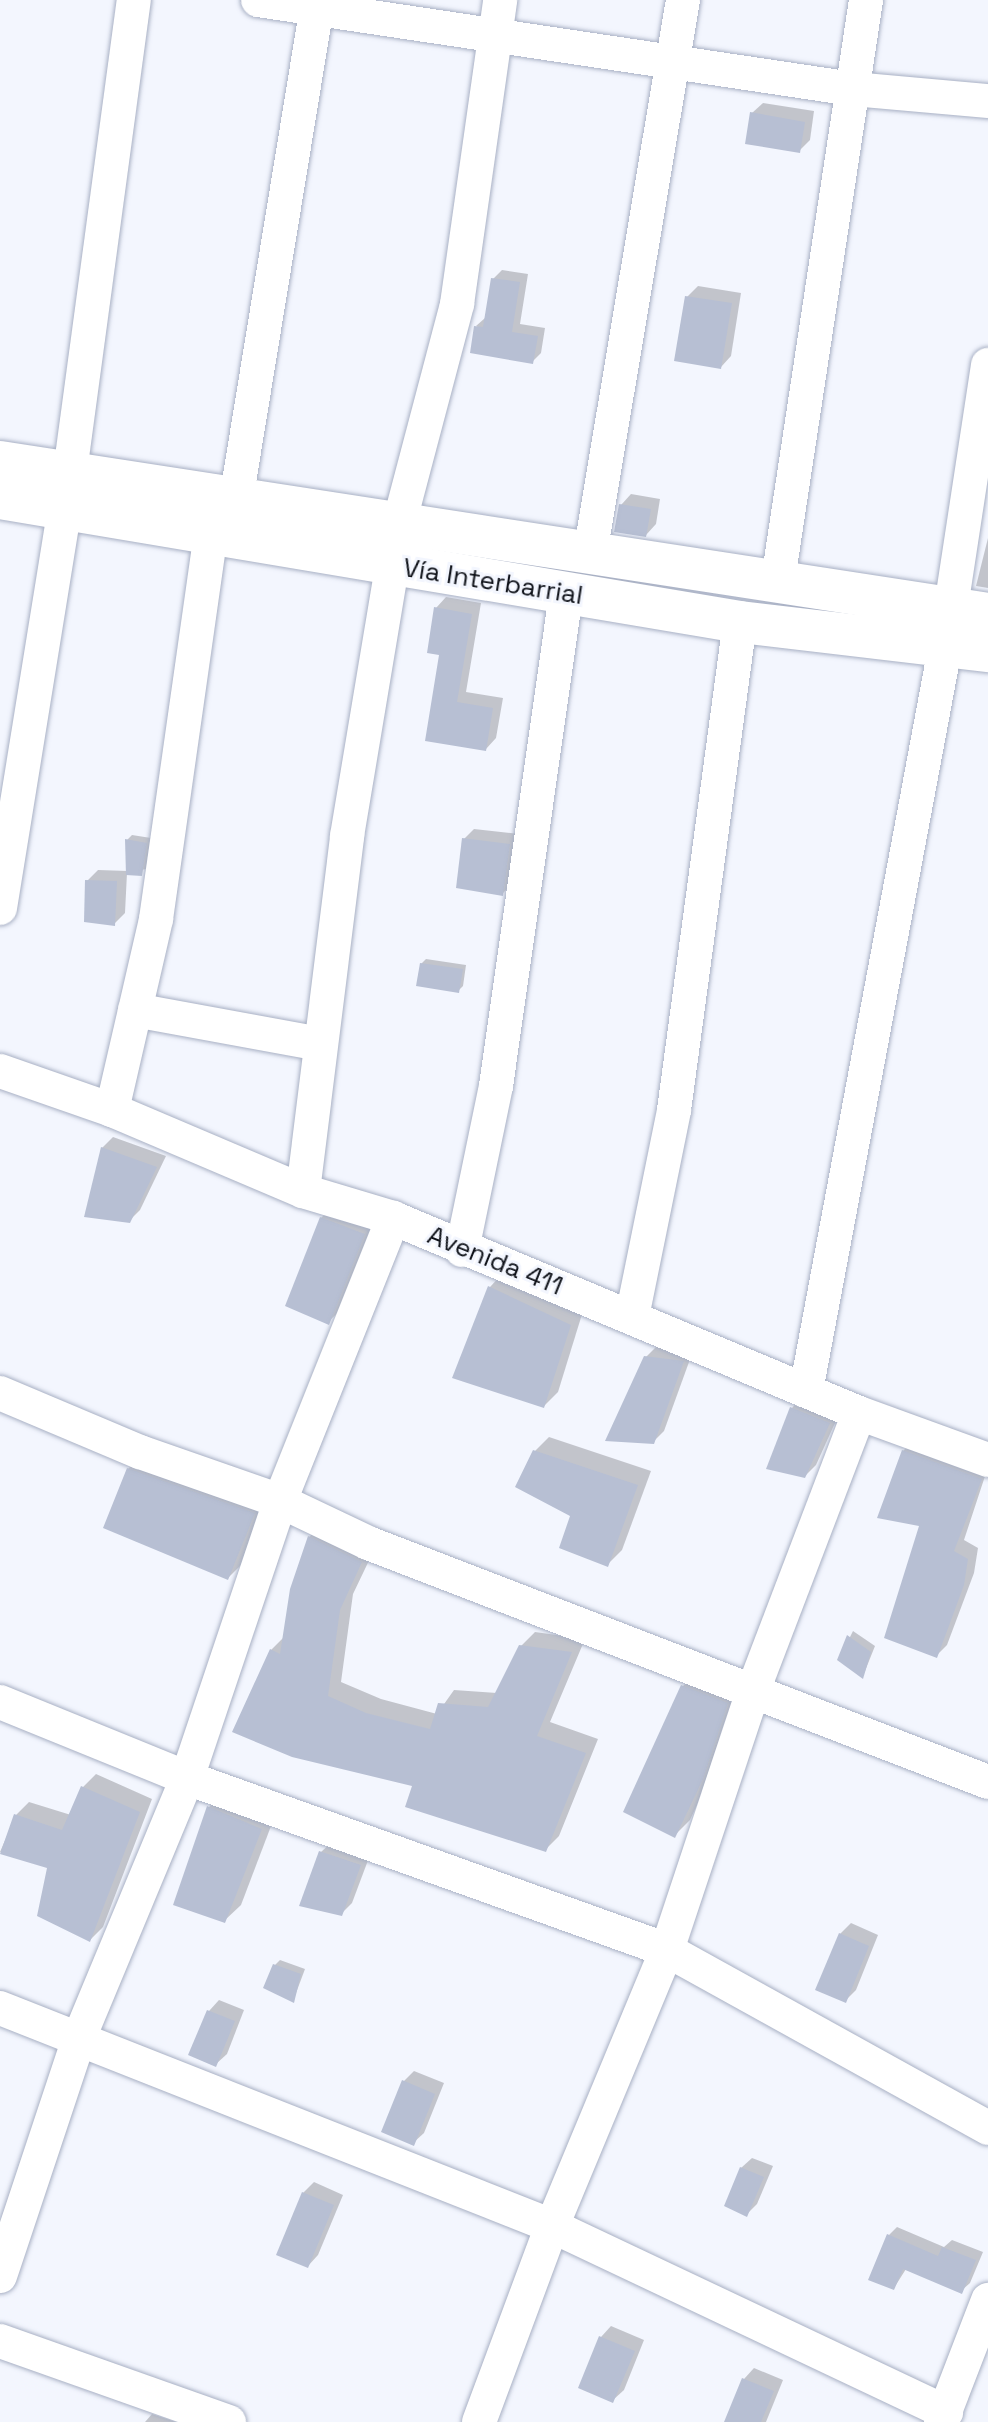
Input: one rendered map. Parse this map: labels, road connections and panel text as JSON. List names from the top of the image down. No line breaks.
{"streets":{"main road":["Vía Interbarrial"],"street":["Avenida 411"]}}
